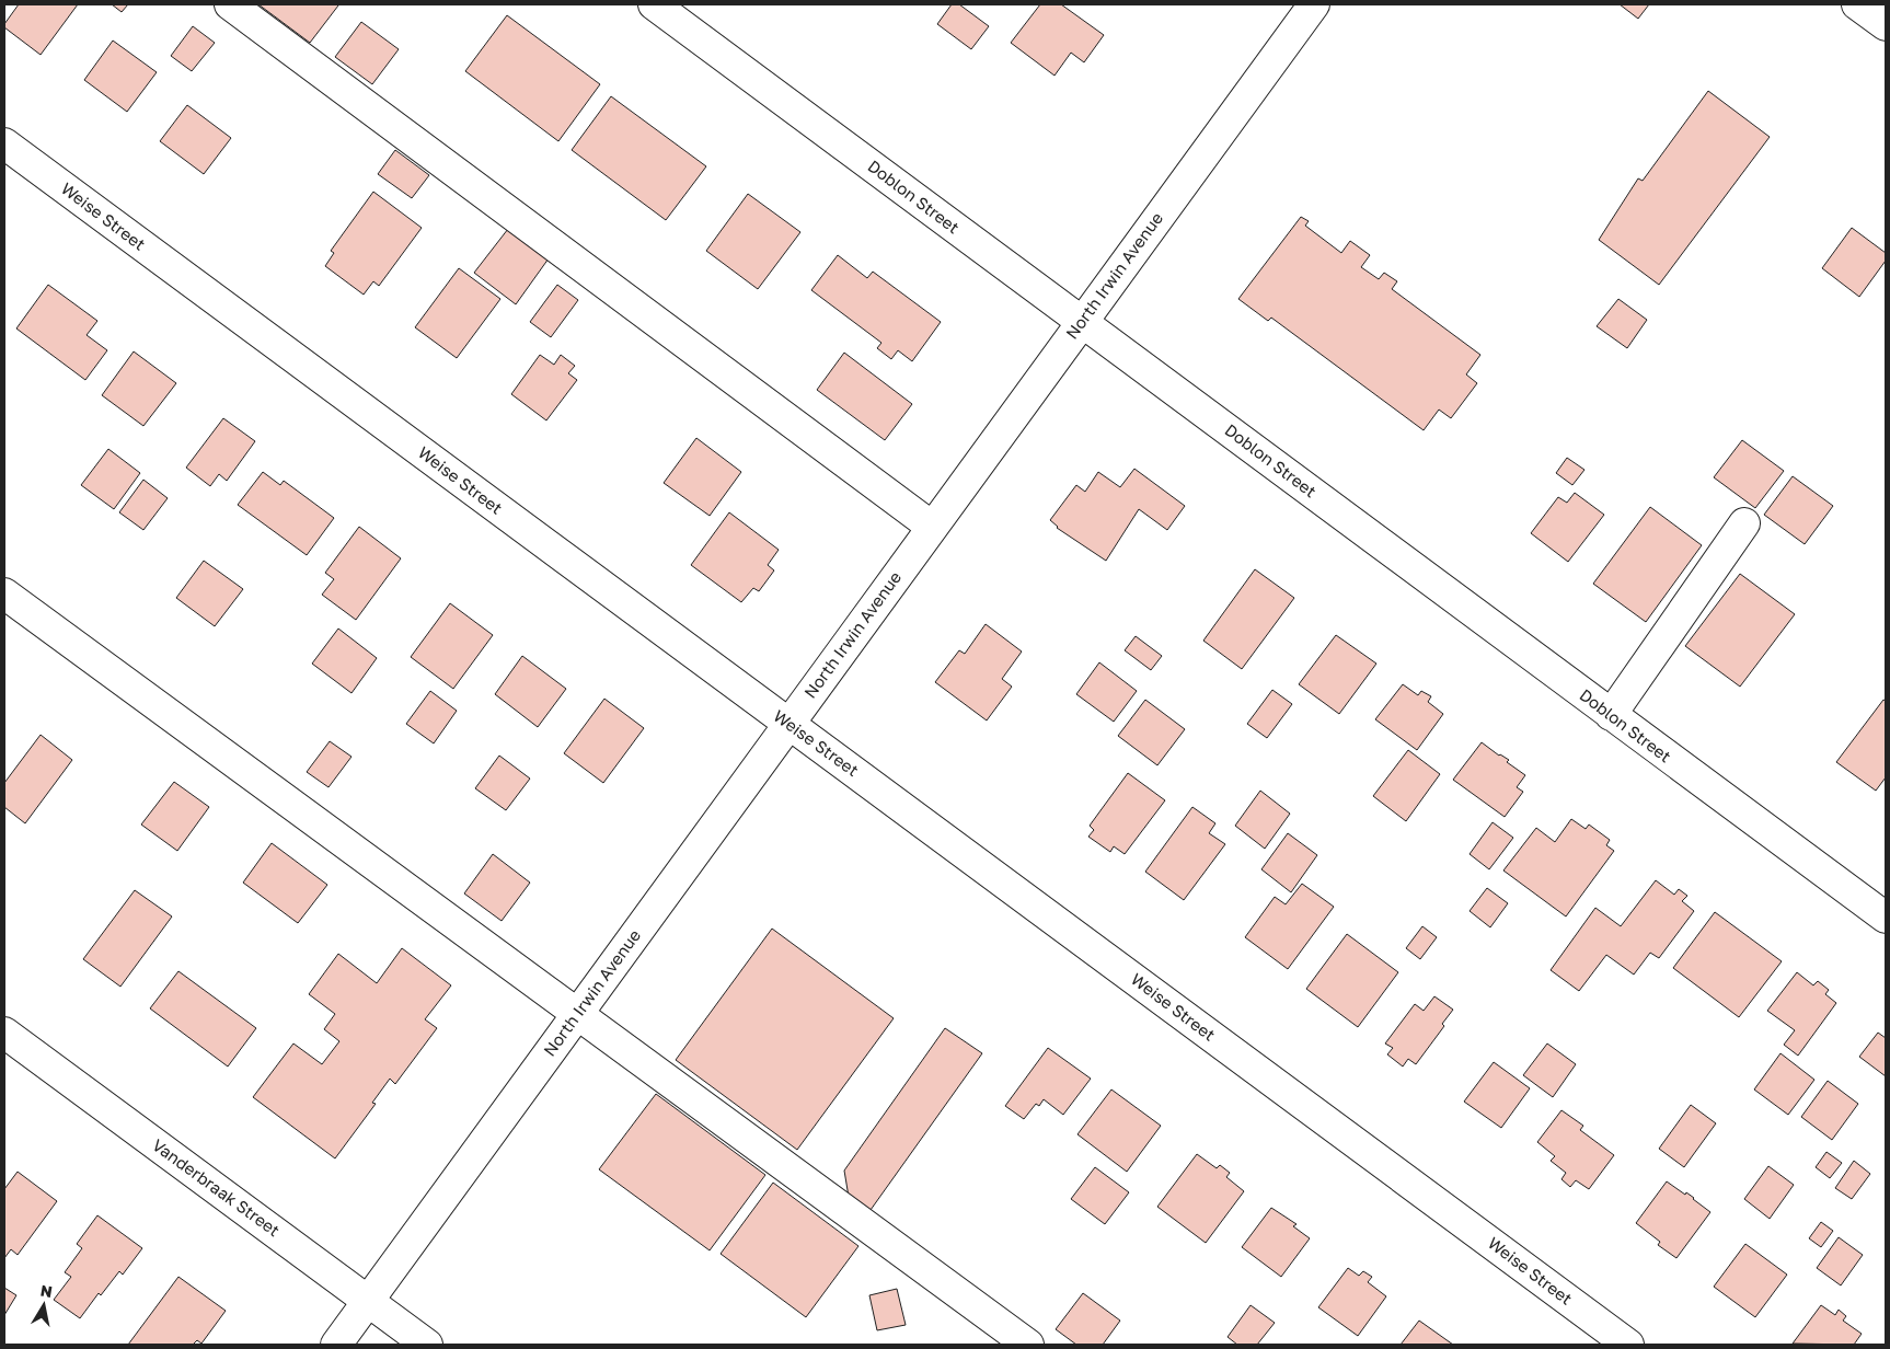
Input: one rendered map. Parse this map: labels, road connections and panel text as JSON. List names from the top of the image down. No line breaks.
{"streets":{"street":["Doblon Street","Weise Street","North Irwin Avenue","Vanderbraak Street"]},"crossings":[["Doblon Street","North Irwin Avenue"],["Weise Street","North Irwin Avenue"],["North Irwin Avenue","Vanderbraak Street"]],"north":"top"}
